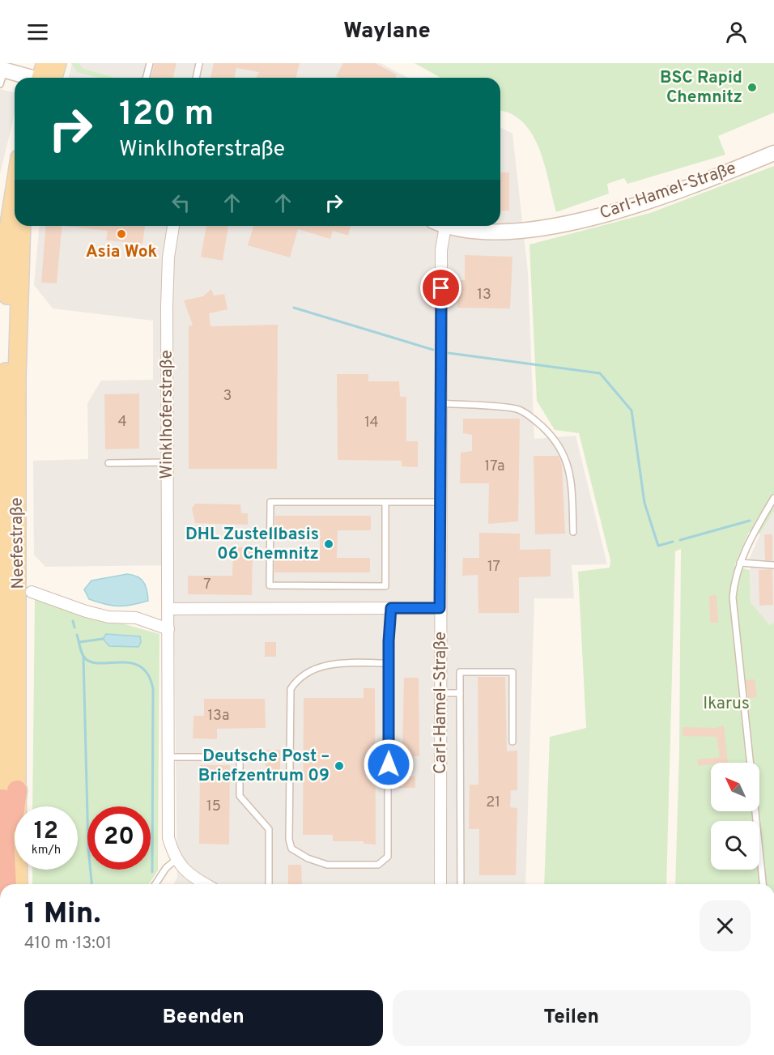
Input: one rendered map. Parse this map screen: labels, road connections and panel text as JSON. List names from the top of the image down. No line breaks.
{"streets":{"highway":["Neefestraße"],"main road":["Carl-Hamel-Straße"],"street":["Winklhoferstraße"]},"parks":["Ikarus"],"places":["BSC Rapid Chemnitz","Asia Wok","DHL Zustellbasis 06 Chemnitz","Deutsche Post – Briefzentrum 09"],"house_numbers":["13","3","4","14","17a","17","7","13a","21","15"],"north":"top left","page":{"header":"Waylane","turn":["120 m","Winklhoferstraße"],"speed":"12 km/h","limit":"20","heading":["1 Min.","410 m · 13:01"],"buttons":["Beenden","Teilen"]}}
